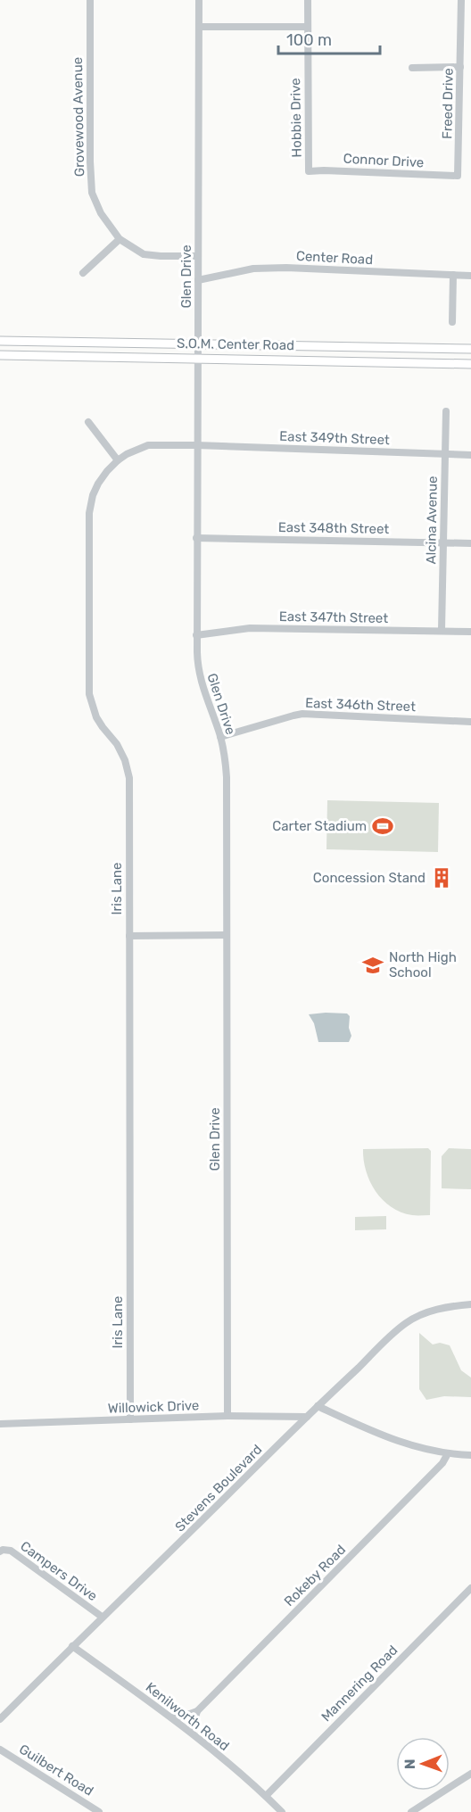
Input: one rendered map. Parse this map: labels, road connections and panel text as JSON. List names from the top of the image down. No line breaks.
{"streets":{"main road":["S.O.M. Center Road"],"street":["Freed Drive","Grovewood Avenue","Hobbie Drive","Connor Drive","Center Road","Glen Drive","East 349th Street","Alcina Avenue","East 348th Street","East 347th Street","East 346th Street","Iris Lane","Willowick Drive","Stevens Boulevard","Campers Drive","Rokeby Road","Mannering Road","Kenilworth Road","Guilbert Road"]},"crossings":[["Freed Drive","Connor Drive"],["Grovewood Avenue","Glen Drive"],["Hobbie Drive","Connor Drive"],["Center Road","Glen Drive"],["Glen Drive","S.O.M. Center Road"],["Glen Drive","East 349th Street"],["Glen Drive","East 348th Street"],["Glen Drive","East 347th Street"],["Glen Drive","East 346th Street"],["Glen Drive","Iris Lane"],["Glen Drive","Willowick Drive"],["East 349th Street","Alcina Avenue"],["East 349th Street","Iris Lane"],["Alcina Avenue","East 348th Street"],["Alcina Avenue","East 347th Street"],["Iris Lane","Willowick Drive"],["Willowick Drive","Stevens Boulevard"],["Stevens Boulevard","Campers Drive"],["Stevens Boulevard","Kenilworth Road"],["Mannering Road","Kenilworth Road"]],"places":{"sports":["Carter Stadium"],"building":["Concession Stand"],"school or university":["North High School"]},"scale_bar":"100 m","north":"left"}
